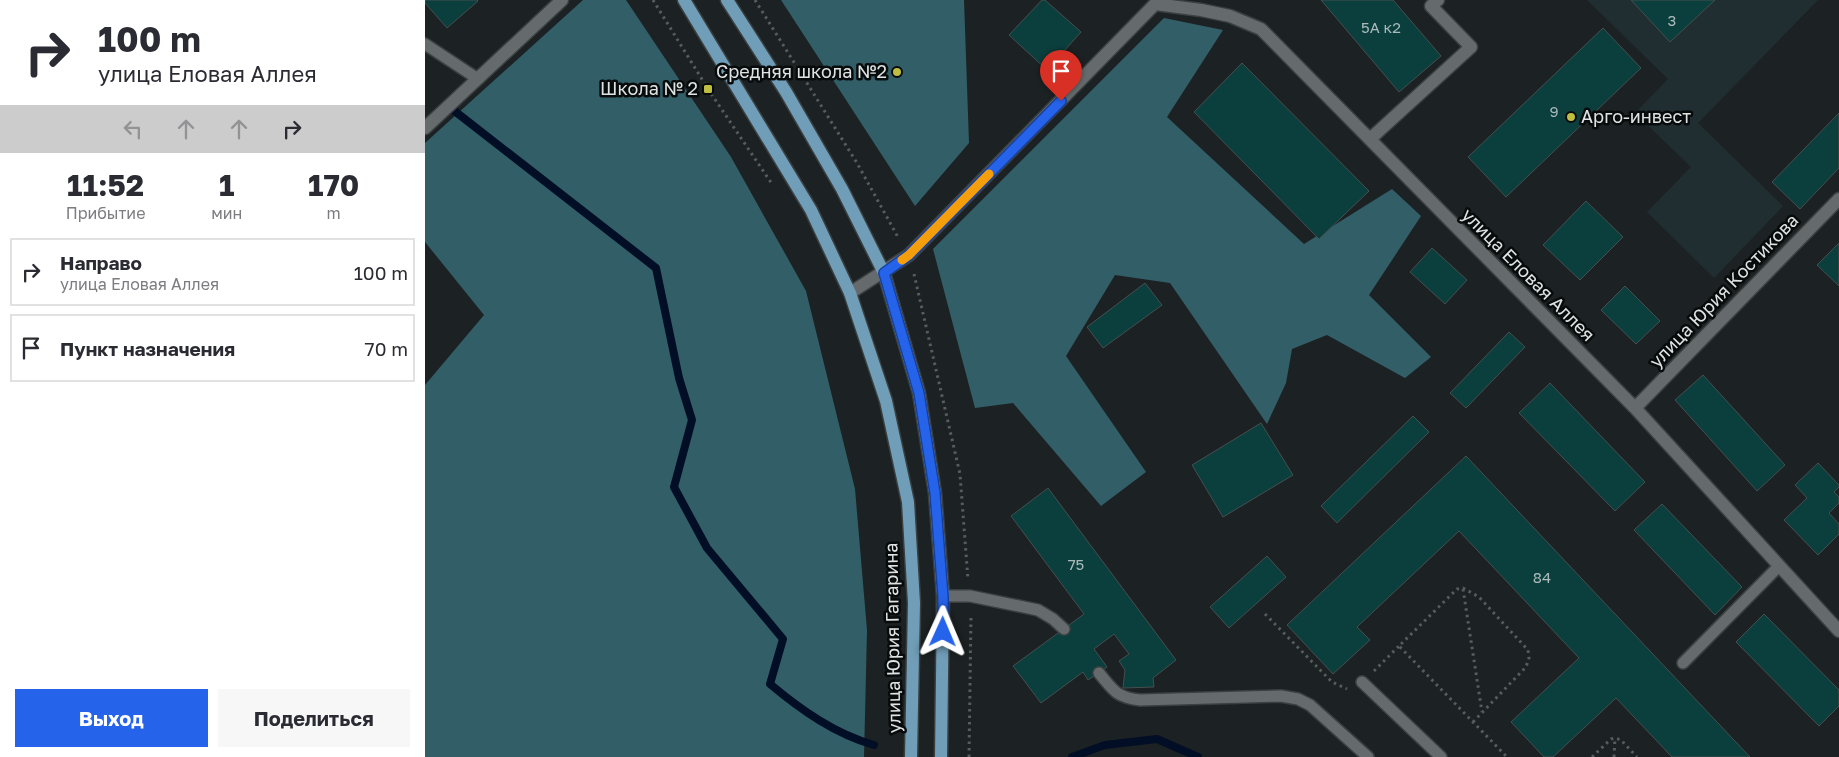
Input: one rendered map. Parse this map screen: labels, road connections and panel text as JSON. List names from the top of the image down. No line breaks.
{"streets":{"main road":["улица Юрия Гагарина"],"street":["улица Еловая Аллея","улица Юрия Костикова"]},"crossings":[["улица Еловая Аллея","улица Юрия Костикова"],["улица Еловая Аллея","улица Юрия Гагарина"]],"places":{"other":["Средняя школа №2","Арго-инвест"],"transit":["Школа № 2"]},"house_numbers":["3","5А к2","9","75","84"],"page":{"turn":["100 m","улица Еловая Аллея"],"eta":["11:52","Прибытие","1","мин","170","m"],"list":[{"name":"Направо","note":"улица Еловая Аллея","value":"100 m"},{"name":"Пункт назначения","value":"70 m"}],"buttons":["Выход","Поделиться"]}}
